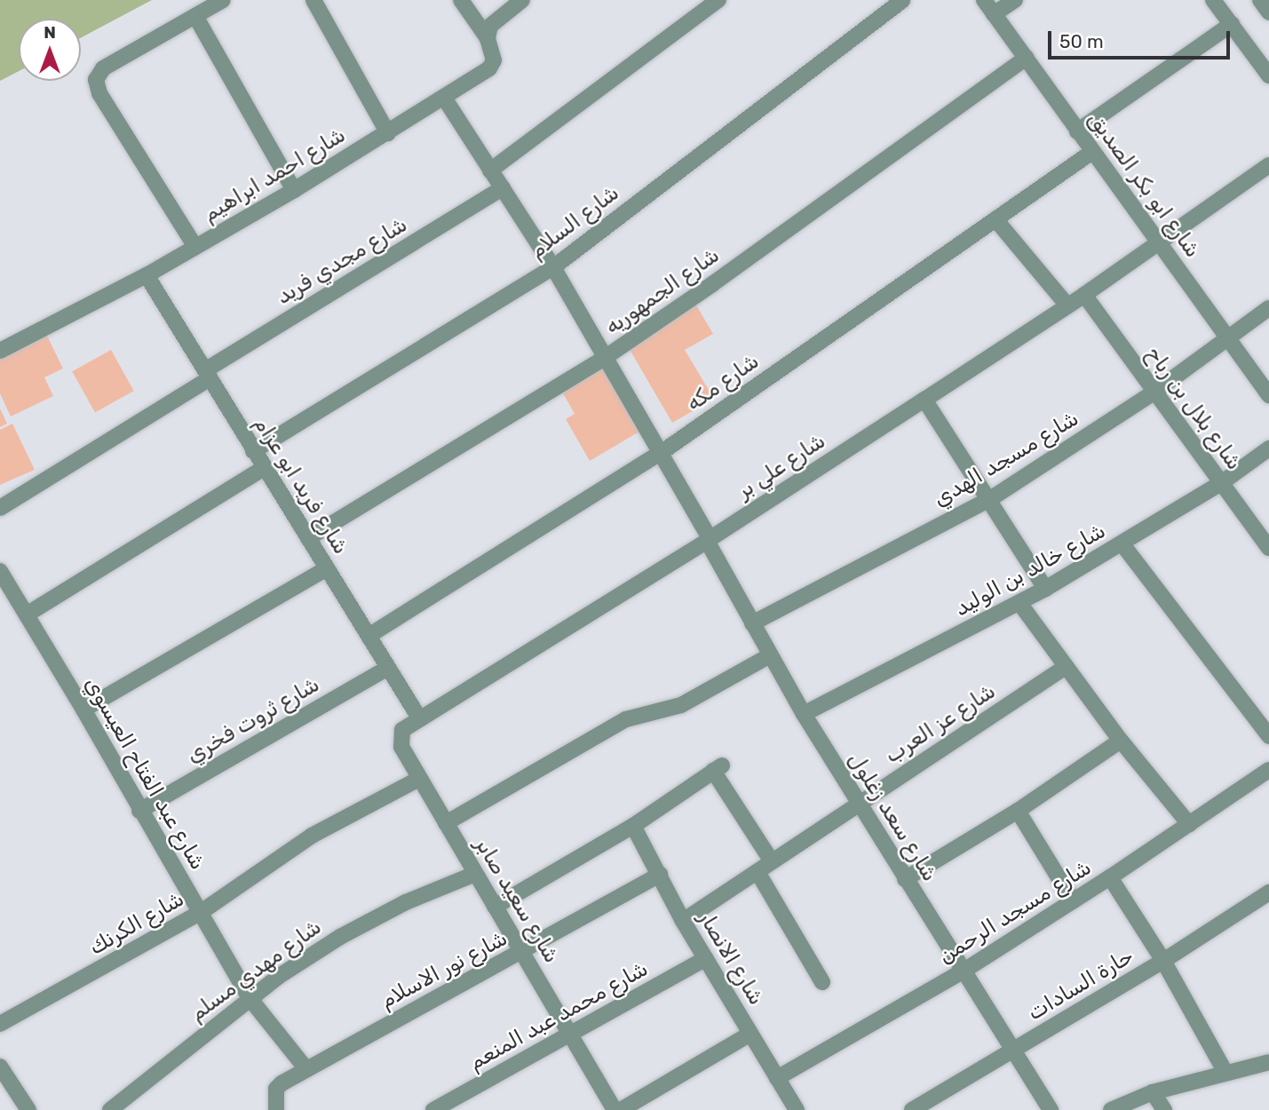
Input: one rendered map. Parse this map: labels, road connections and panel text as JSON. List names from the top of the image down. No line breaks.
{"streets":{"street":["شارع احمد ابراهيم","شارع ابو بكر الصديق","شارع السلام","شارع مجدي فريد","شارع الجمهوريه","شارع مكه","شارع بلال بن رباح","شارع مسجد الهدي","شارع علي بر","شارع فريد ابو عزام","شارع خالد بن الوليد","شارع ثروت فخري","شارع عز العرب","شارع عبد الفتاح العيسوي","شارع سعد زغلول","شارع سعيد صابر","شارع مسجد الرحمن","شارع الكرنك","شارع الانصار","شارع نور الاسلام","شارع مهدي مسلم","حارة السادات","شارع محمد عبد المنعم"]},"crossings":[["شارع احمد ابراهيم","شارع فريد ابو عزام"],["شارع احمد ابراهيم","شارع سعد زغلول"],["شارع ابو بكر الصديق","شارع الجمهوريه"],["شارع ابو بكر الصديق","شارع مكه"],["شارع ابو بكر الصديق","شارع مسجد الهدي"],["شارع ابو بكر الصديق","شارع علي بر"],["شارع السلام","شارع فريد ابو عزام"],["شارع السلام","شارع سعد زغلول"],["شارع مجدي فريد","شارع فريد ابو عزام"],["شارع مجدي فريد","شارع سعد زغلول"],["شارع الجمهوريه","شارع فريد ابو عزام"],["شارع الجمهوريه","شارع سعد زغلول"],["شارع مكه","شارع فريد ابو عزام"],["شارع مكه","شارع سعد زغلول"],["شارع بلال بن رباح","شارع مسجد الهدي"],["شارع بلال بن رباح","شارع علي بر"],["شارع بلال بن رباح","شارع خالد بن الوليد"],["شارع مسجد الهدي","شارع سعد زغلول"],["شارع علي بر","شارع فريد ابو عزام"],["شارع علي بر","شارع سعد زغلول"],["شارع علي بر","شارع سعيد صابر"],["شارع فريد ابو عزام","شارع ثروت فخري"],["شارع فريد ابو عزام","شارع سعيد صابر"],["شارع خالد بن الوليد","شارع سعد زغلول"],["شارع ثروت فخري","شارع عبد الفتاح العيسوي"],["شارع عز العرب","شارع سعد زغلول"],["شارع عز العرب","شارع الانصار"],["شارع عبد الفتاح العيسوي","شارع الكرنك"],["شارع عبد الفتاح العيسوي","شارع نور الاسلام"],["شارع عبد الفتاح العيسوي","شارع مهدي مسلم"],["شارع سعد زغلول","شارع مسجد الرحمن"],["شارع سعد زغلول","حارة السادات"],["شارع سعيد صابر","شارع الكرنك"],["شارع سعيد صابر","شارع نور الاسلام"],["شارع سعيد صابر","شارع مهدي مسلم"],["شارع سعيد صابر","شارع محمد عبد المنعم"],["شارع مسجد الرحمن","شارع الانصار"],["شارع الانصار","شارع نور الاسلام"],["شارع الانصار","شارع محمد عبد المنعم"]],"scale_bar":"50 m","north":"top"}
